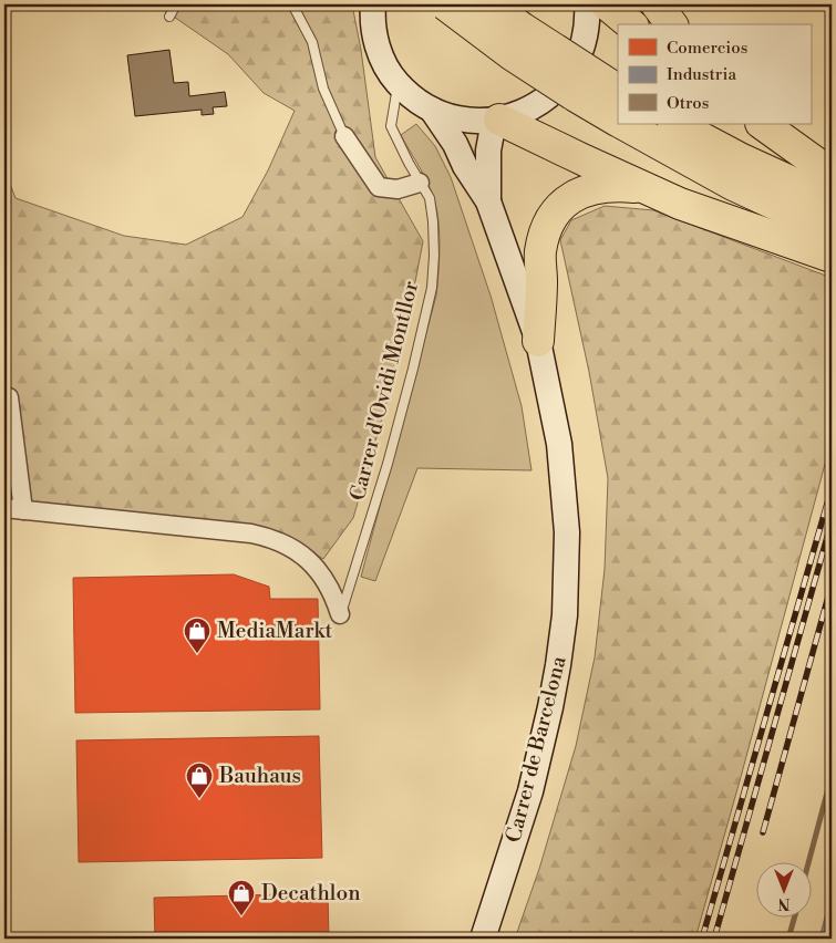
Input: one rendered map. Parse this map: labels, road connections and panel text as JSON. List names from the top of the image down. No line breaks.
{"streets":{"main road":["Carrer de Barcelona"],"lane":["Carrer d'Ovidi Montllor"]},"places":{"shop":["MediaMarkt","Bauhaus","Decathlon"]},"legend":["Comercios","Industria","Otros"],"north":"bottom"}
